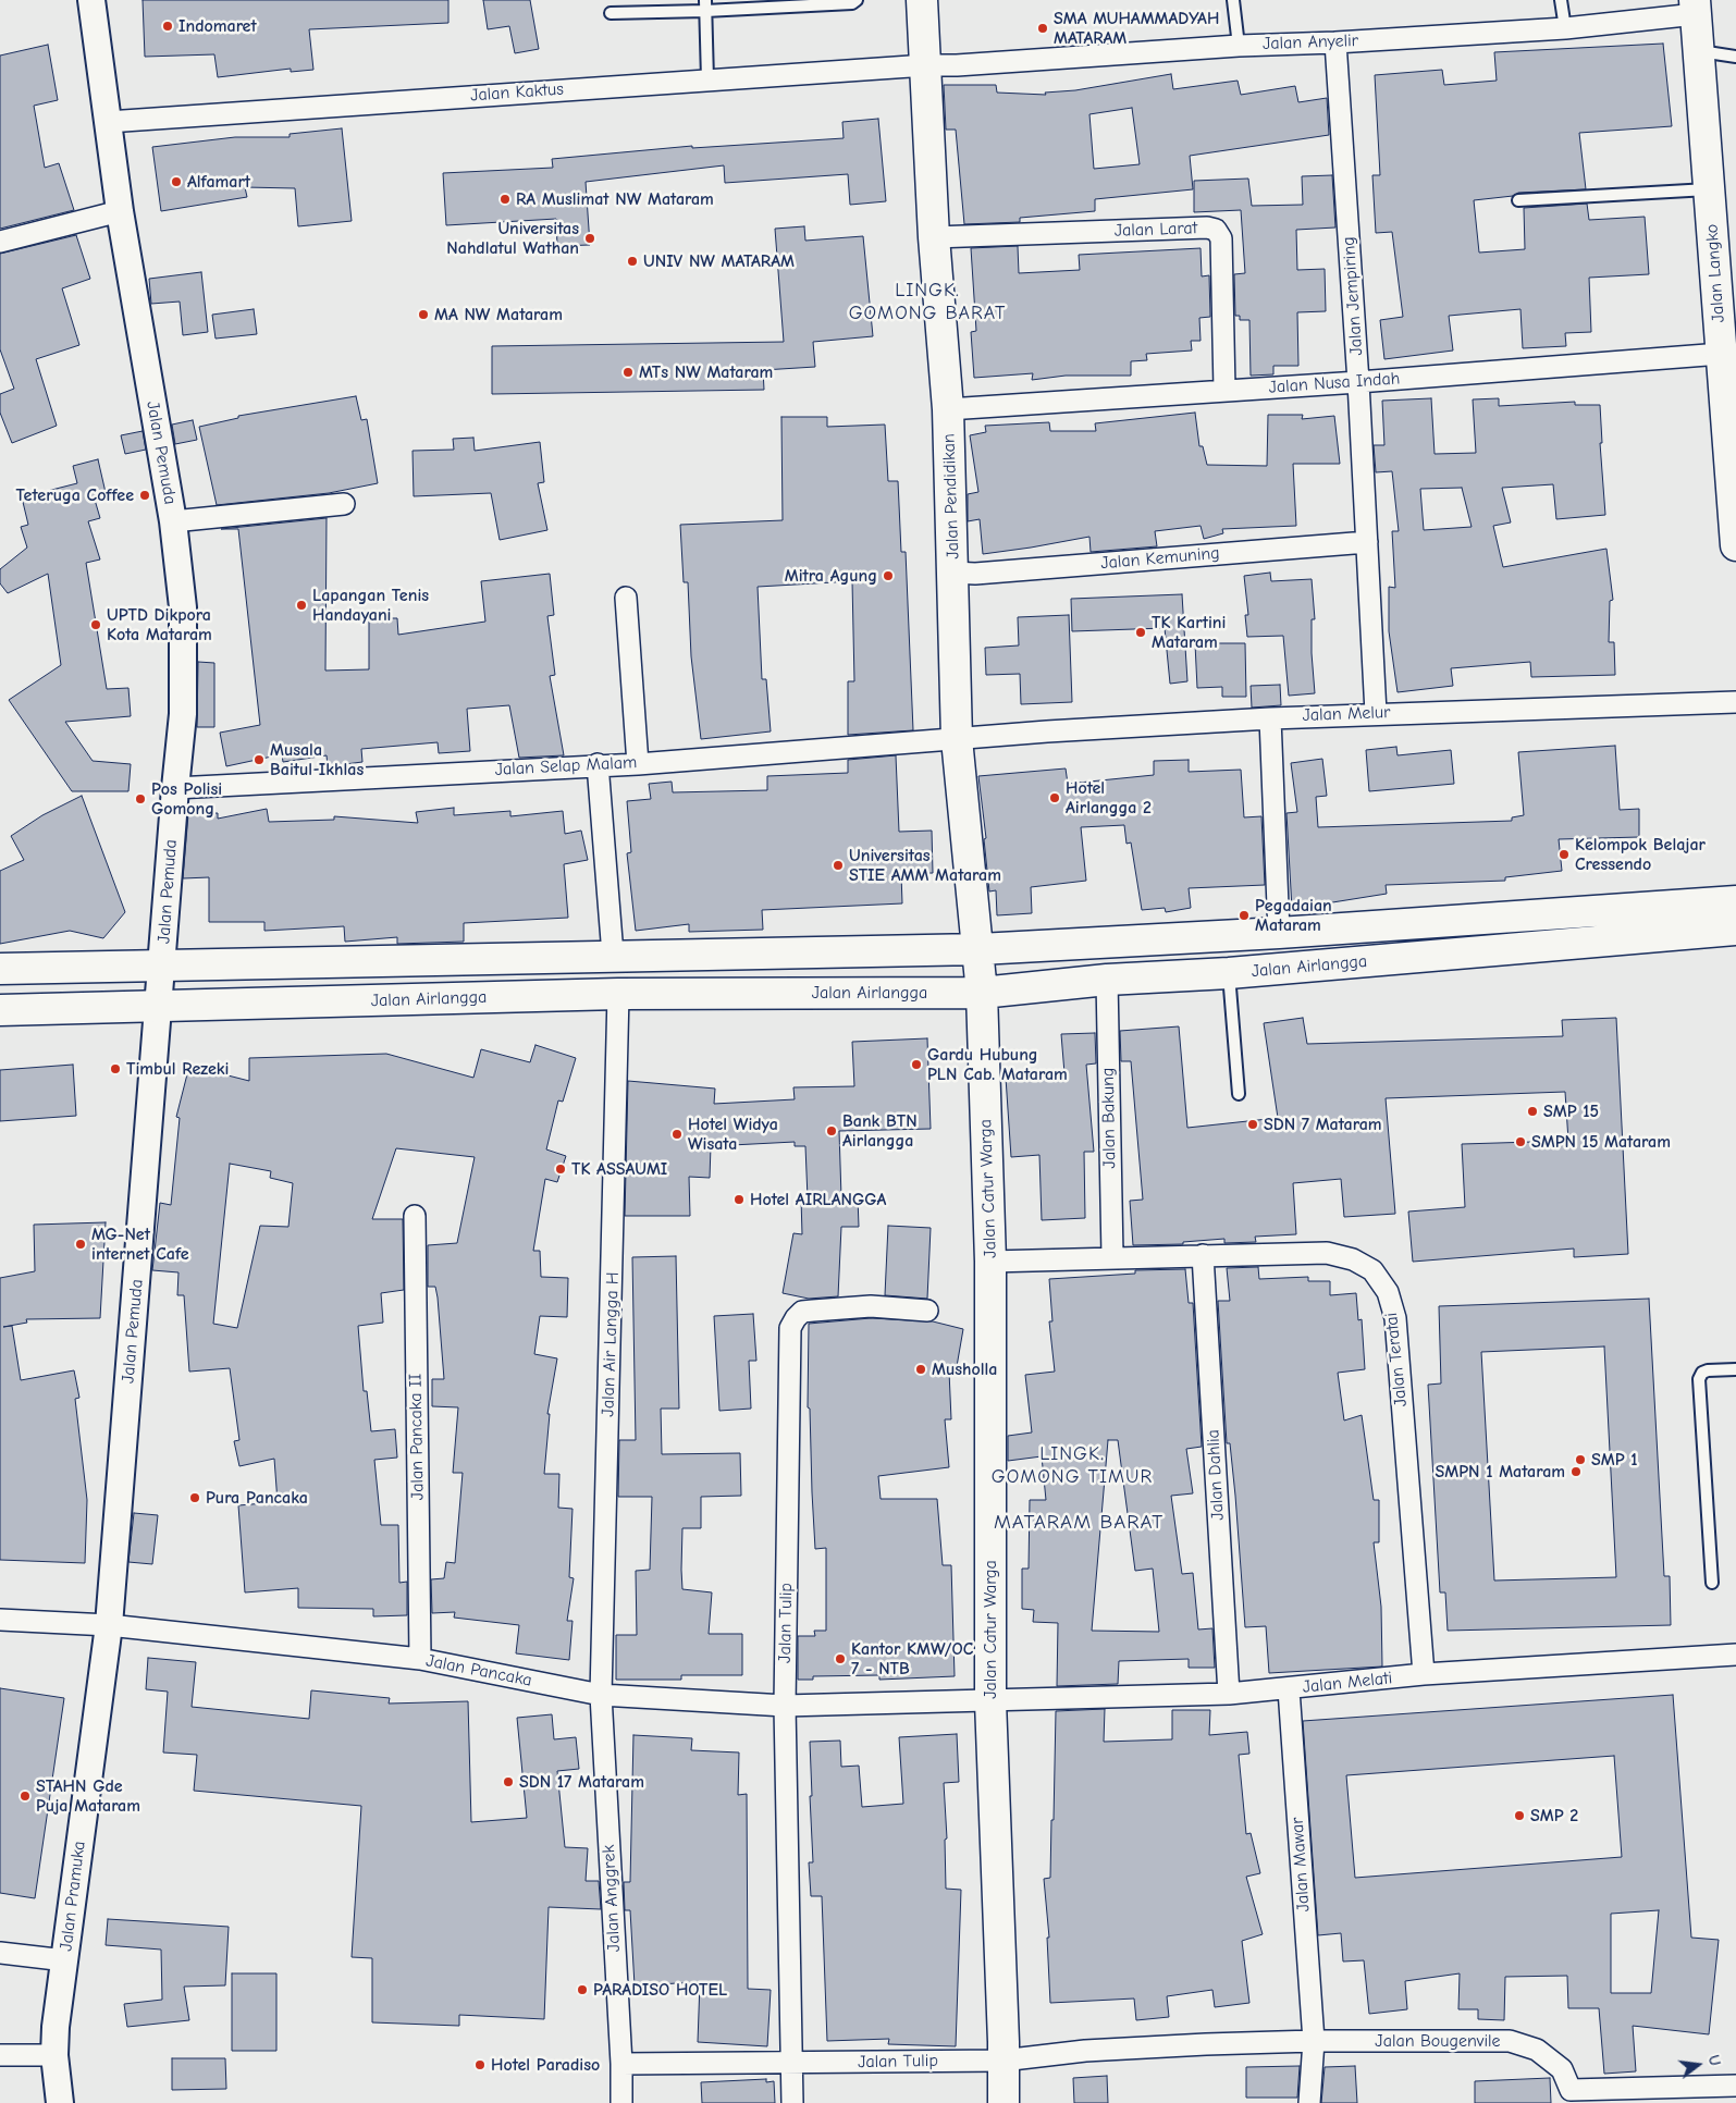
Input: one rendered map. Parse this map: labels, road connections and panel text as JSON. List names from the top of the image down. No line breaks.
{"streets":{"main road":["Jalan Langko","Jalan Pendidikan","Jalan Airlangga","Jalan Catur Warga"],"street":["Jalan Anyelir","Jalan Kaktus","Jalan Larat","Jalan Jempiring","Jalan Nusa Indah","Jalan Pemuda","Jalan Kemuning","Jalan Melur","Jalan Selap Malam","Jalan Bakung","Jalan Air Langga H","Jalan Teratai","Jalan Pancaka II","Jalan Dahlia","Jalan Tulip","Jalan Pancaka","Jalan Melati","Jalan Mawar","Jalan Pramuka","Jalan Anggrek","Jalan Bougenvile"]},"crossings":[["Jalan Anyelir","Jalan Kaktus"],["Jalan Anyelir","Jalan Langko"],["Jalan Anyelir","Jalan Jempiring"],["Jalan Anyelir","Jalan Pendidikan"],["Jalan Kaktus","Jalan Pemuda"],["Jalan Kaktus","Jalan Pendidikan"],["Jalan Larat","Jalan Nusa Indah"],["Jalan Larat","Jalan Pendidikan"],["Jalan Langko","Jalan Nusa Indah"],["Jalan Jempiring","Jalan Nusa Indah"],["Jalan Jempiring","Jalan Kemuning"],["Jalan Jempiring","Jalan Melur"],["Jalan Nusa Indah","Jalan Pendidikan"],["Jalan Pemuda","Jalan Selap Malam"],["Jalan Pemuda","Jalan Airlangga"],["Jalan Pemuda","Jalan Pancaka"],["Jalan Pemuda","Jalan Pramuka"],["Jalan Pendidikan","Jalan Kemuning"],["Jalan Pendidikan","Jalan Melur"],["Jalan Pendidikan","Jalan Selap Malam"],["Jalan Pendidikan","Jalan Airlangga"],["Jalan Pendidikan","Jalan Catur Warga"],["Jalan Melur","Jalan Selap Malam"],["Jalan Airlangga","Jalan Bakung"],["Jalan Airlangga","Jalan Catur Warga"],["Jalan Airlangga","Jalan Air Langga H"],["Jalan Bakung","Jalan Teratai"],["Jalan Catur Warga","Jalan Teratai"],["Jalan Catur Warga","Jalan Tulip"],["Jalan Catur Warga","Jalan Melati"],["Jalan Catur Warga","Jalan Bougenvile"],["Jalan Air Langga H","Jalan Pancaka"],["Jalan Air Langga H","Jalan Anggrek"],["Jalan Teratai","Jalan Dahlia"],["Jalan Teratai","Jalan Melati"],["Jalan Pancaka II","Jalan Pancaka"],["Jalan Dahlia","Jalan Melati"],["Jalan Tulip","Jalan Pancaka"],["Jalan Tulip","Jalan Anggrek"],["Jalan Tulip","Jalan Bougenvile"],["Jalan Pancaka","Jalan Melati"],["Jalan Pancaka","Jalan Pramuka"],["Jalan Pancaka","Jalan Anggrek"],["Jalan Melati","Jalan Mawar"],["Jalan Mawar","Jalan Bougenvile"]],"districts":["LINGK. GOMONG BARAT","LINGK. GOMONG TIMUR","MATARAM BARAT"],"places":["Indomaret","SMA MUHAMMADYAH MATARAM","Alfamart","RA Muslimat NW Mataram","Universitas Nahdlatul Wathan","UNIV NW MATARAM","MA NW Mataram","MTs NW Mataram","Teteruga Coffee","Mitra Agung","Lapangan Tenis Handayani","UPTD Dikpora Kota Mataram","TK Kartini Mataram","Musala Baitul Ikhlas","Hotel Airlangga 2","Pos Polisi Gomong","Kelompok Belajar Cressendo","Universitas STIE AMM Mataram","Pegadaian Mataram","Gardu Hubung PLN Cab. Mataram","Timbul Rezeki","SMP 15","SDN 7 Mataram","Bank BTN Airlangga","Hotel Widya Wisata","SMPN 15 Mataram","TK ASSAUMI","Hotel AIRLANGGA","MG-Net internet Cafe","Musholla","SMP 1","SMPN 1 Mataram","Pura Pancaka","Kantor KMW/OC 7 - NTB","SDN 17 Mataram","STAHN Gde Puja Mataram","SMP 2","PARADISO HOTEL","Hotel Paradiso"],"north":"right"}
